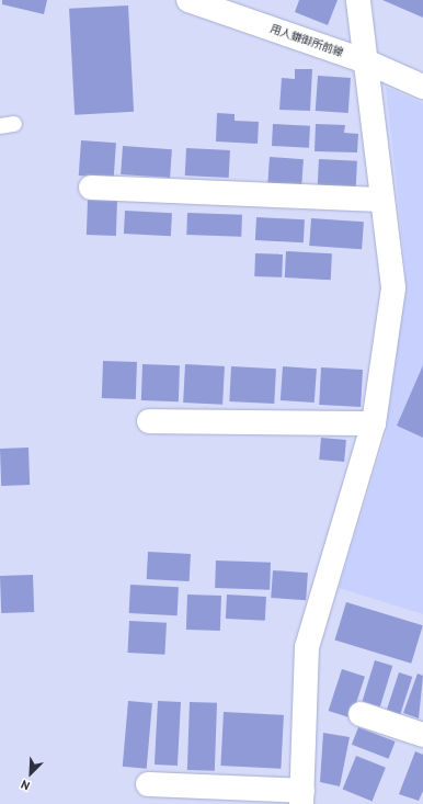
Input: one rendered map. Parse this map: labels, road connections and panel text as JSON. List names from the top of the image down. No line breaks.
{"streets":{"street":["用人鎌御所前線"]},"north":"bottom left"}
